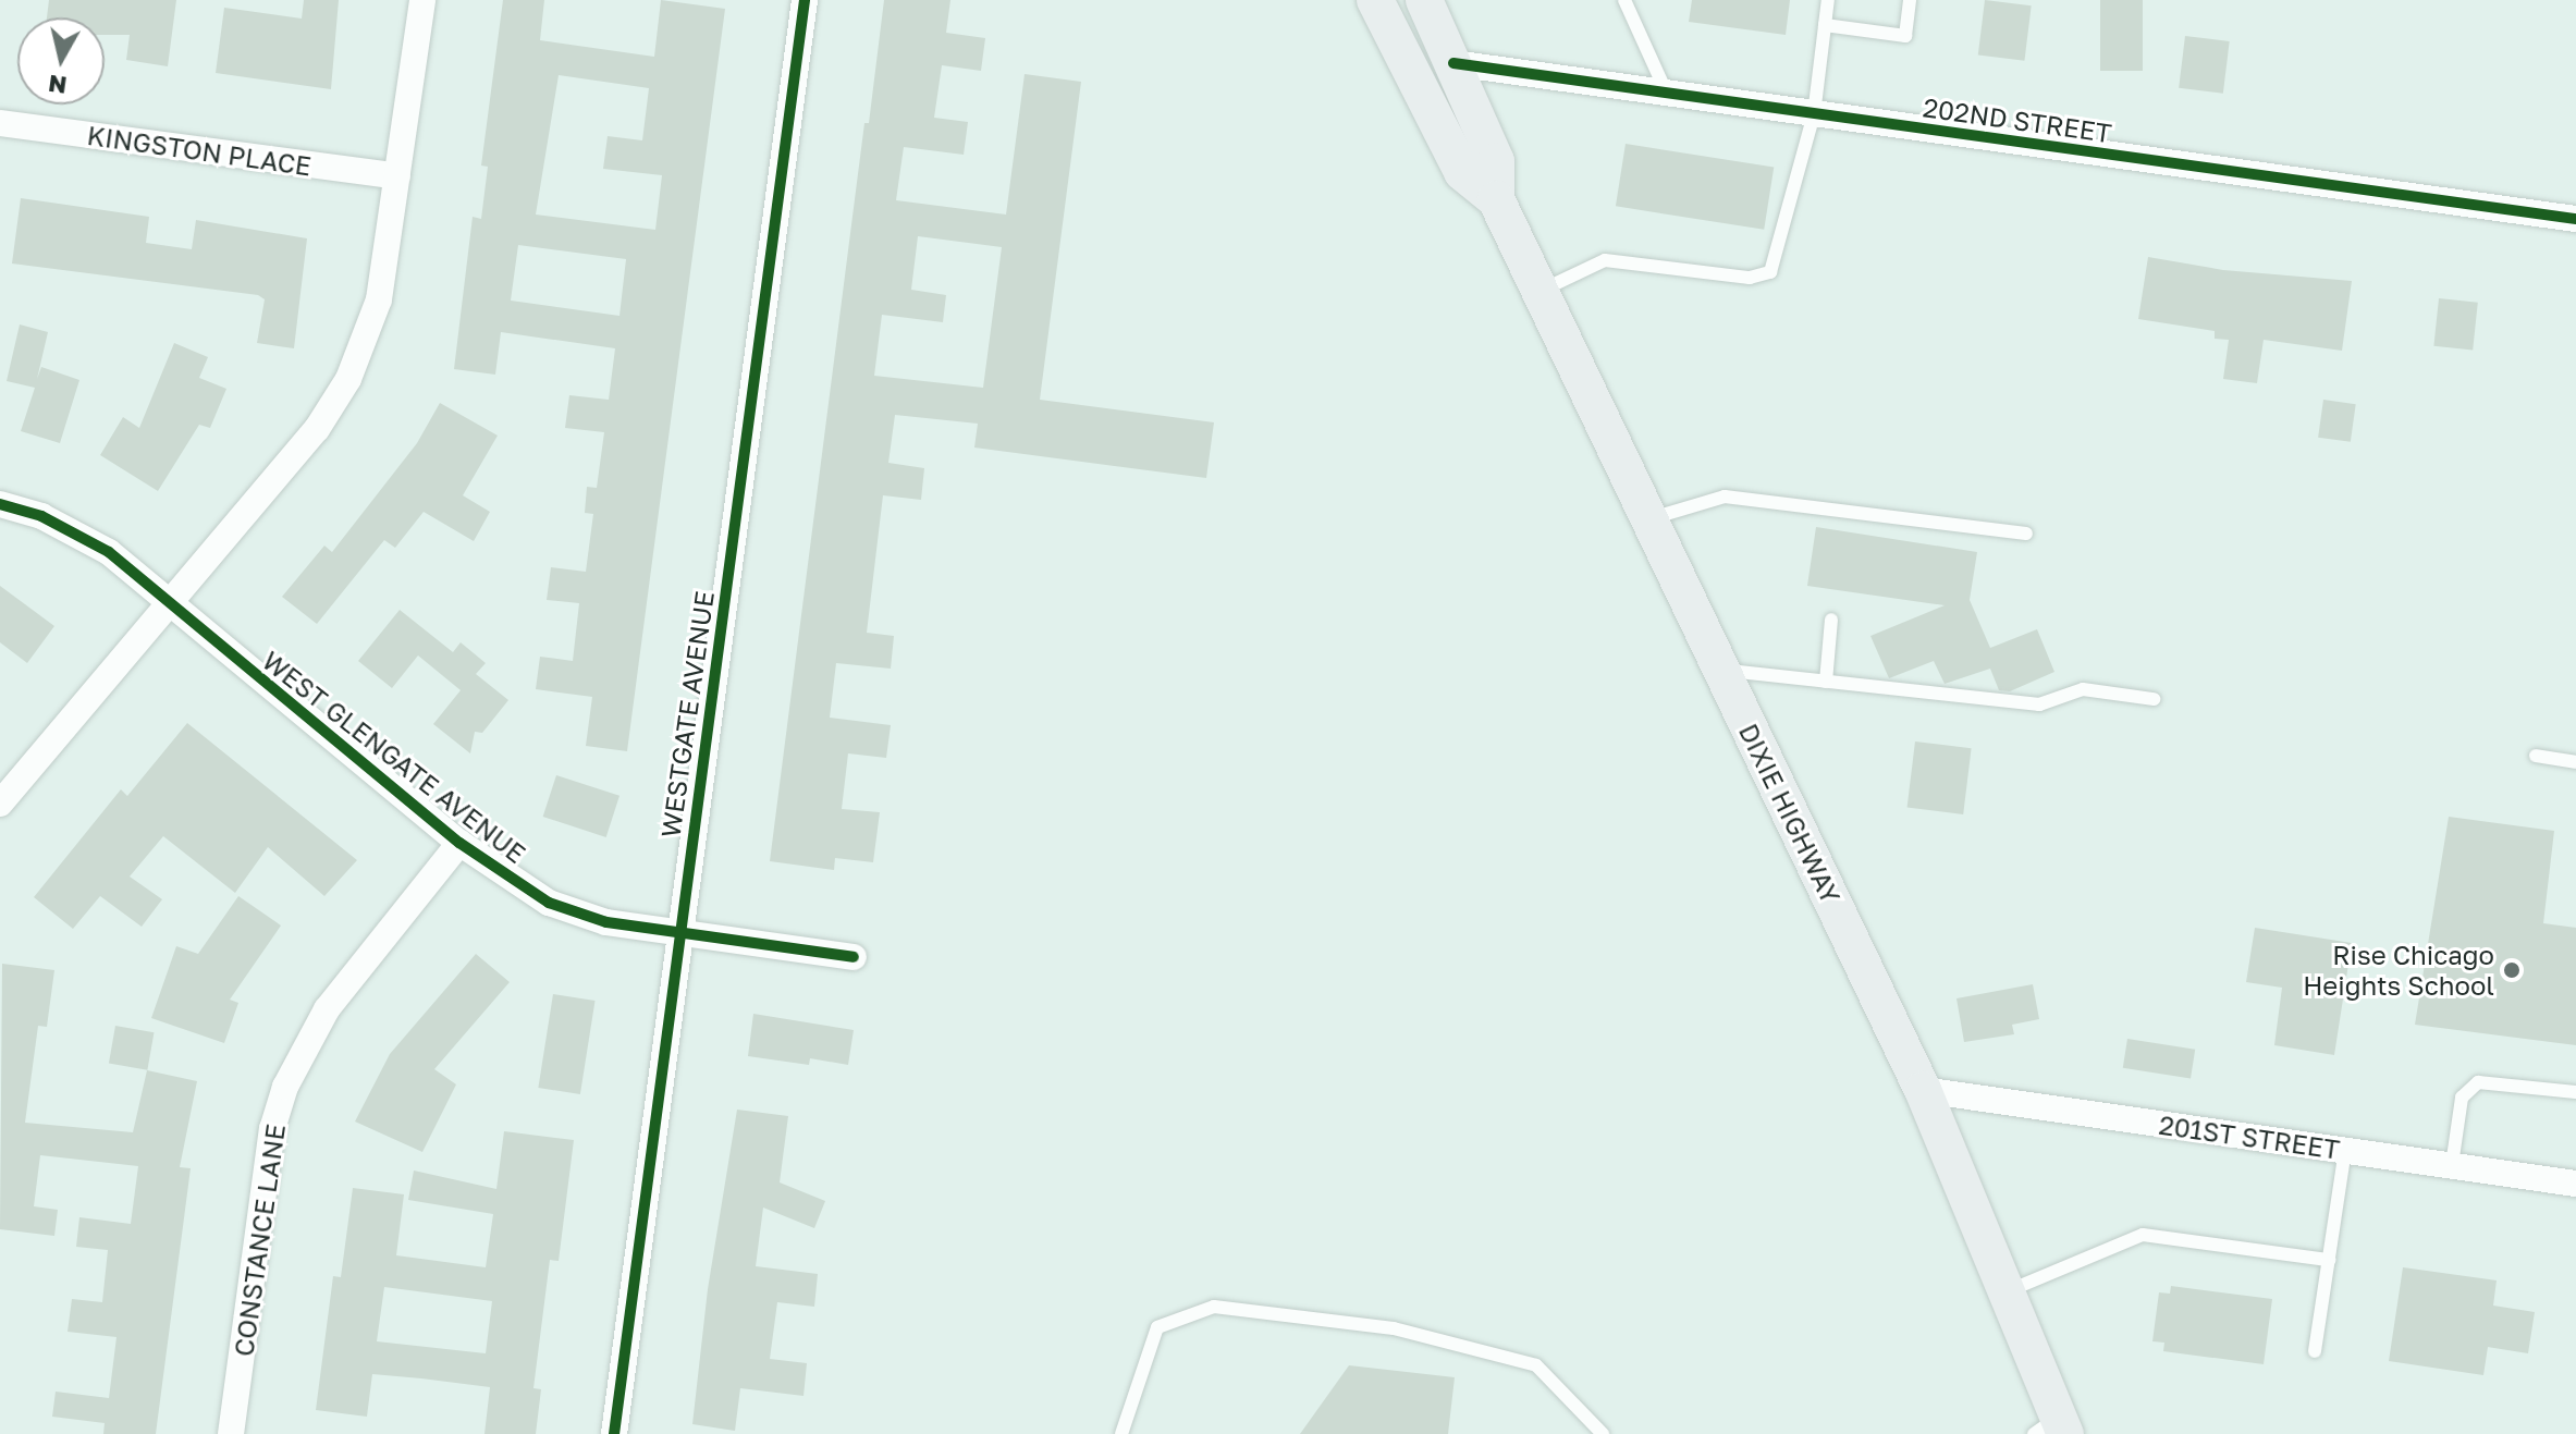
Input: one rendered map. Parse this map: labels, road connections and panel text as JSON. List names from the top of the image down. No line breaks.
{"streets":{"main road":["DIXIE HIGHWAY"],"street":["202ND STREET","KINGSTON PLACE","WESTGATE AVENUE","WEST GLENGATE AVENUE","201ST STREET","CONSTANCE LANE"]},"crossings":[["202ND STREET","DIXIE HIGHWAY"],["WESTGATE AVENUE","WEST GLENGATE AVENUE"],["WEST GLENGATE AVENUE","CONSTANCE LANE"],["DIXIE HIGHWAY","201ST STREET"]],"places":["Rise Chicago Heights School"],"north":"bottom"}
